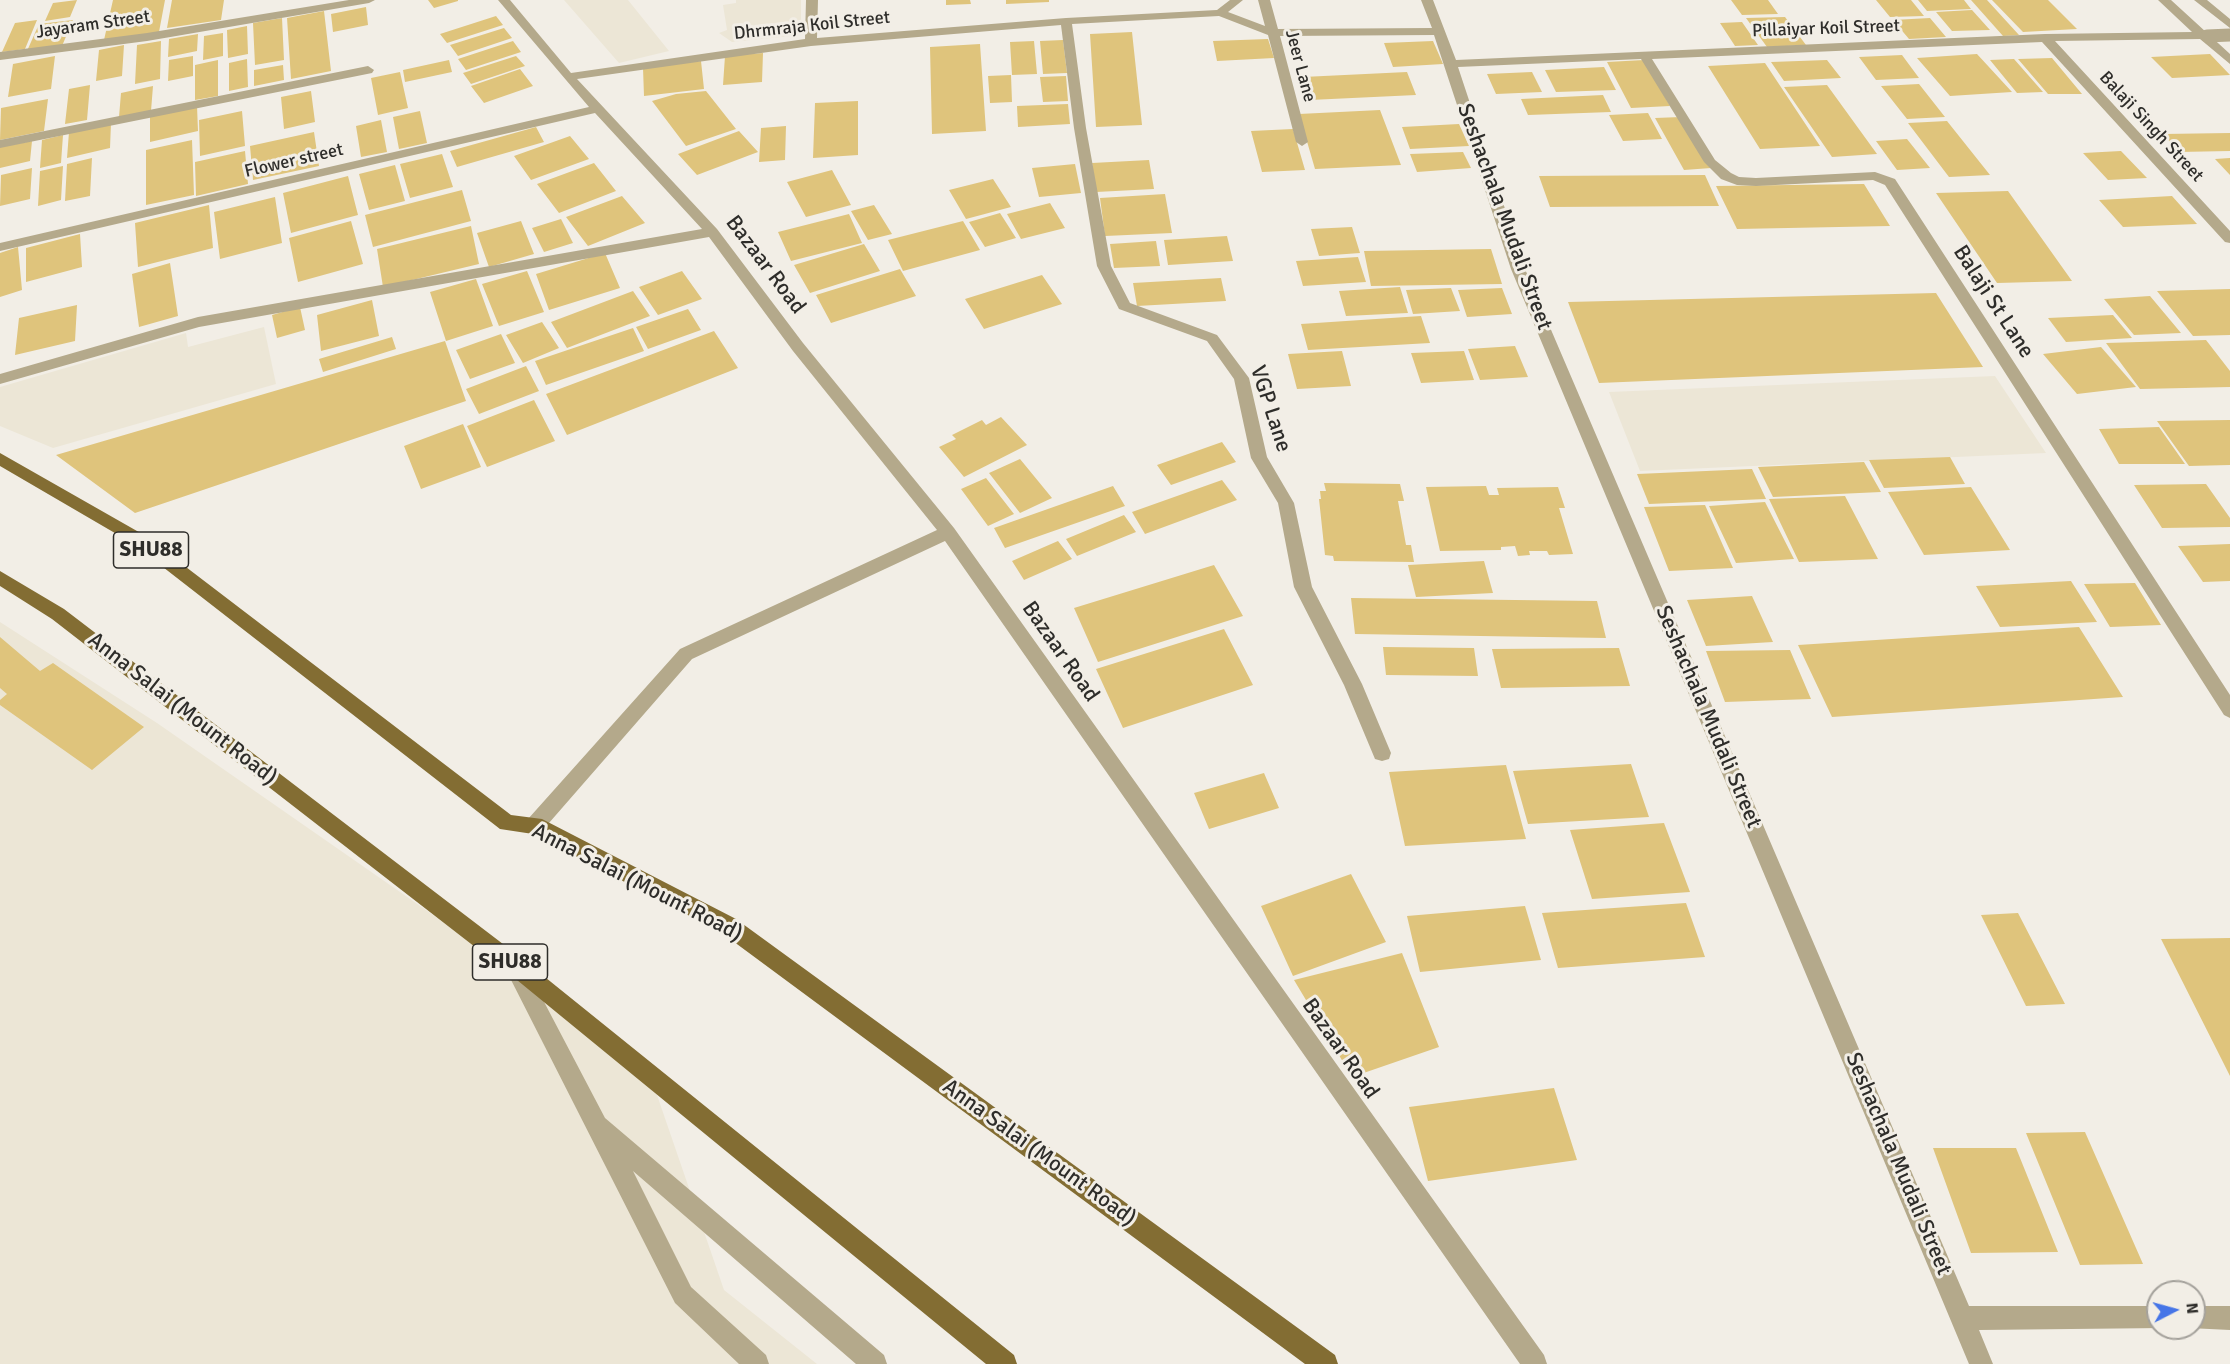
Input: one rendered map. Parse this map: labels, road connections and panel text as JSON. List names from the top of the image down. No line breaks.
{"streets":{"main road":["SHU88","Anna Salai (Mount Road)"],"street":["Jayaram Street","Dhrmraja Koil Street","Pillaiyar Koil Street","Jeer Lane","Balaji Singh Street","Flower street","Seshachala Mudali Street","Bazaar Road","Balaji St Lane","VGP Lane"]},"crossings":[["Dhrmraja Koil Street","Bazaar Road"],["Dhrmraja Koil Street","VGP Lane"],["Pillaiyar Koil Street","Balaji Singh Street"],["Pillaiyar Koil Street","Seshachala Mudali Street"],["Pillaiyar Koil Street","Balaji St Lane"],["Flower street","Bazaar Road"]],"north":"right"}
